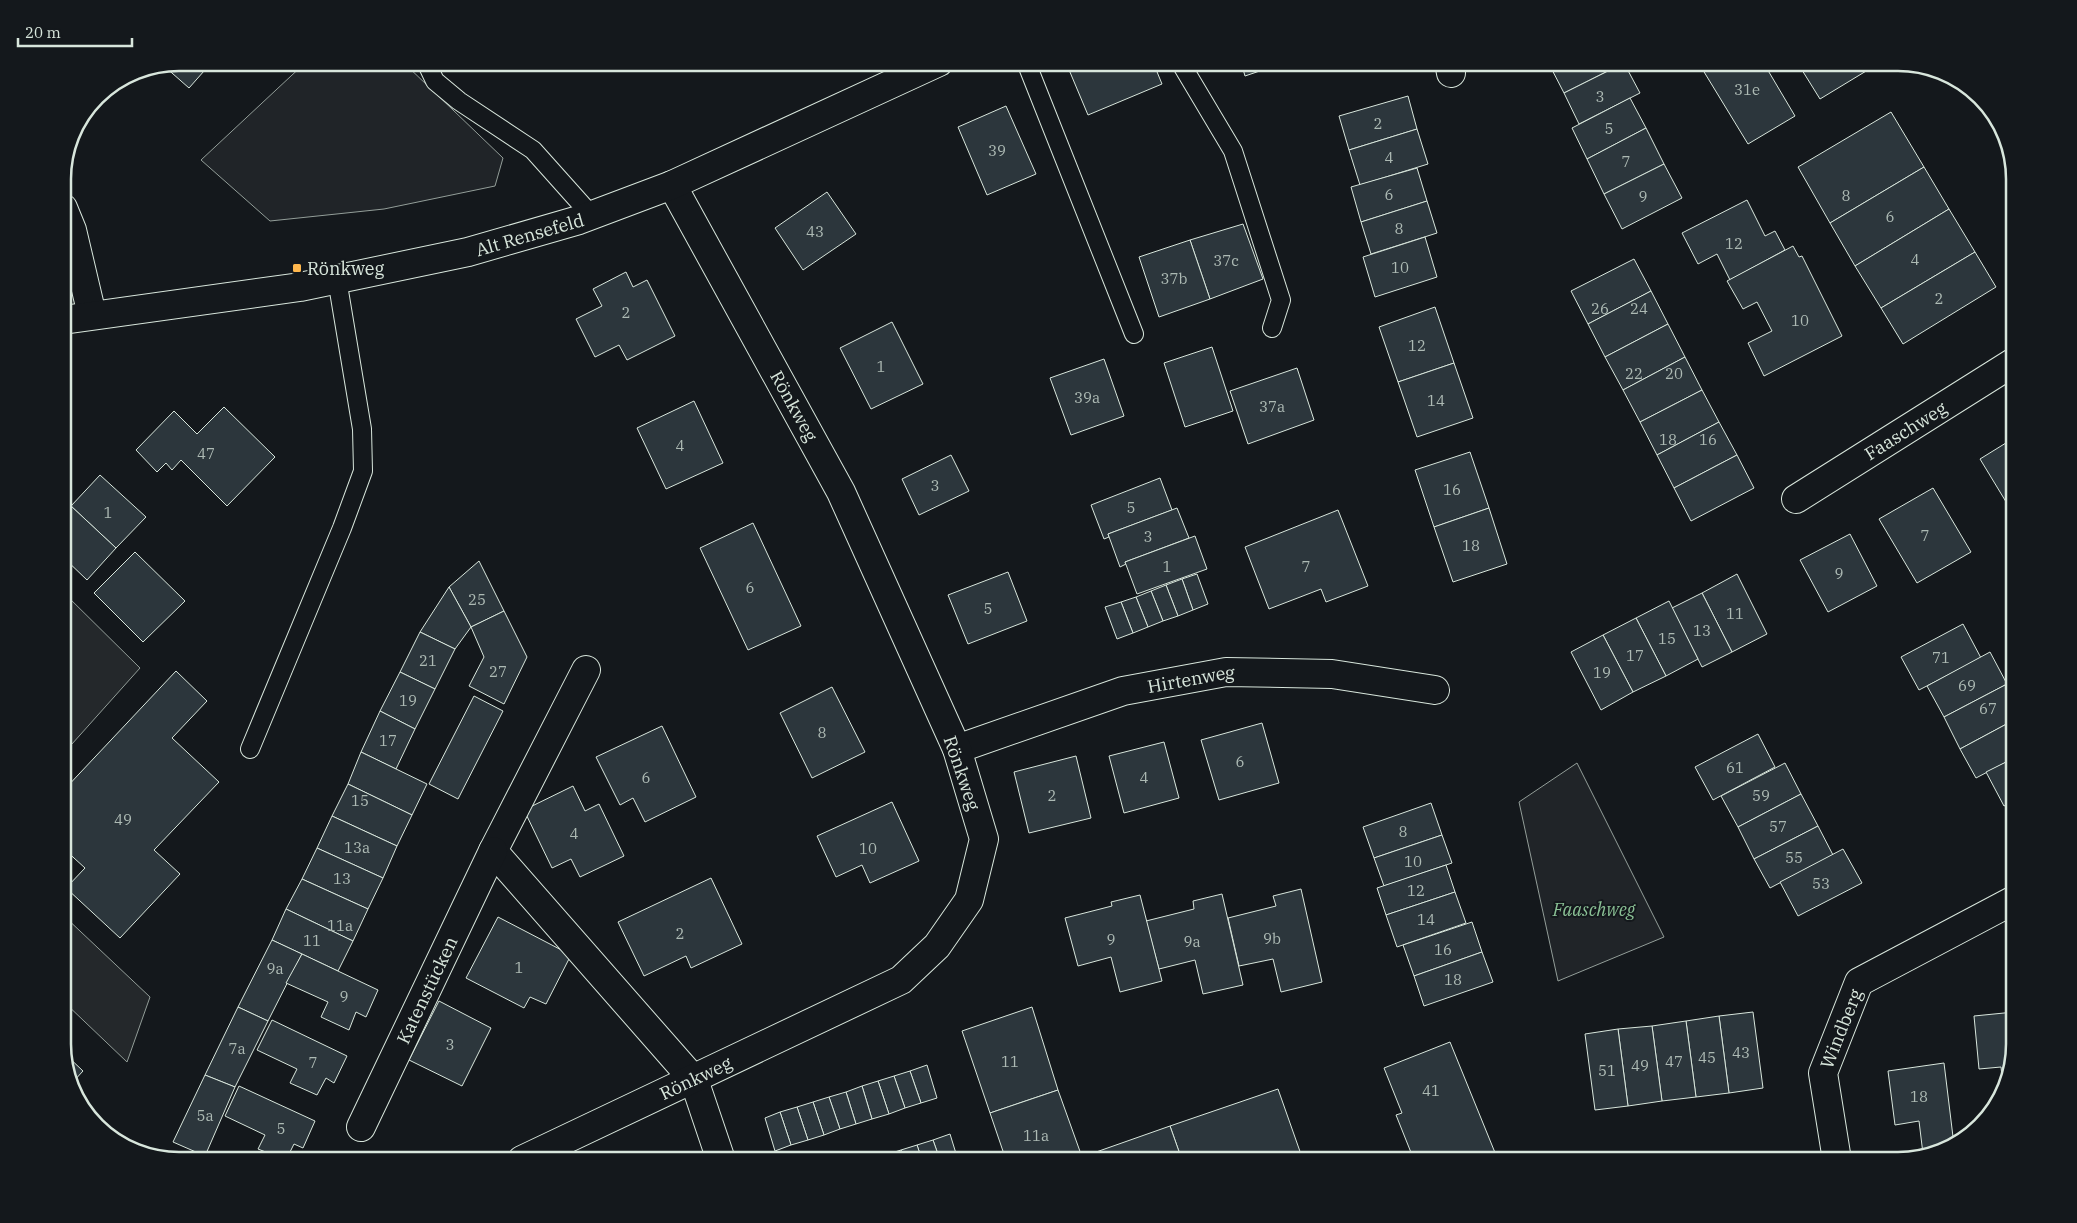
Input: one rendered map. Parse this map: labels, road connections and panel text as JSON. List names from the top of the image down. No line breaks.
{"streets":{"street":["Alt Rensefeld","Rönkweg","Faaschweg","Hirtenweg","Katenstücken","Windberg"]},"crossings":[["Alt Rensefeld","Rönkweg"],["Rönkweg","Hirtenweg"]],"parks":["Faaschweg"],"places":{"transit":["Rönkweg"]},"house_numbers":["31e","3","2","5","39","4","7","6","8","9","6","8","43","12","4","37c","10","37b","2","26","24","2","10","12","1","22","20","39a","14","37a","18","16","4","47","3","16","5","1","7","3","18","1","7","9","6","25","5","11","13","15","17","71","21","27","19","69","19","67","8","17","6","61","6","4","2","59","15","49","57","8","4","13a","10","55","10","13","53","12","14","11a","2","9b","9","11","9a","16","1","9a","18","9","3","7a","43","45","11","47","7","49","51","41","18","5a","5","11a"],"scale_bar":"20 m"}
